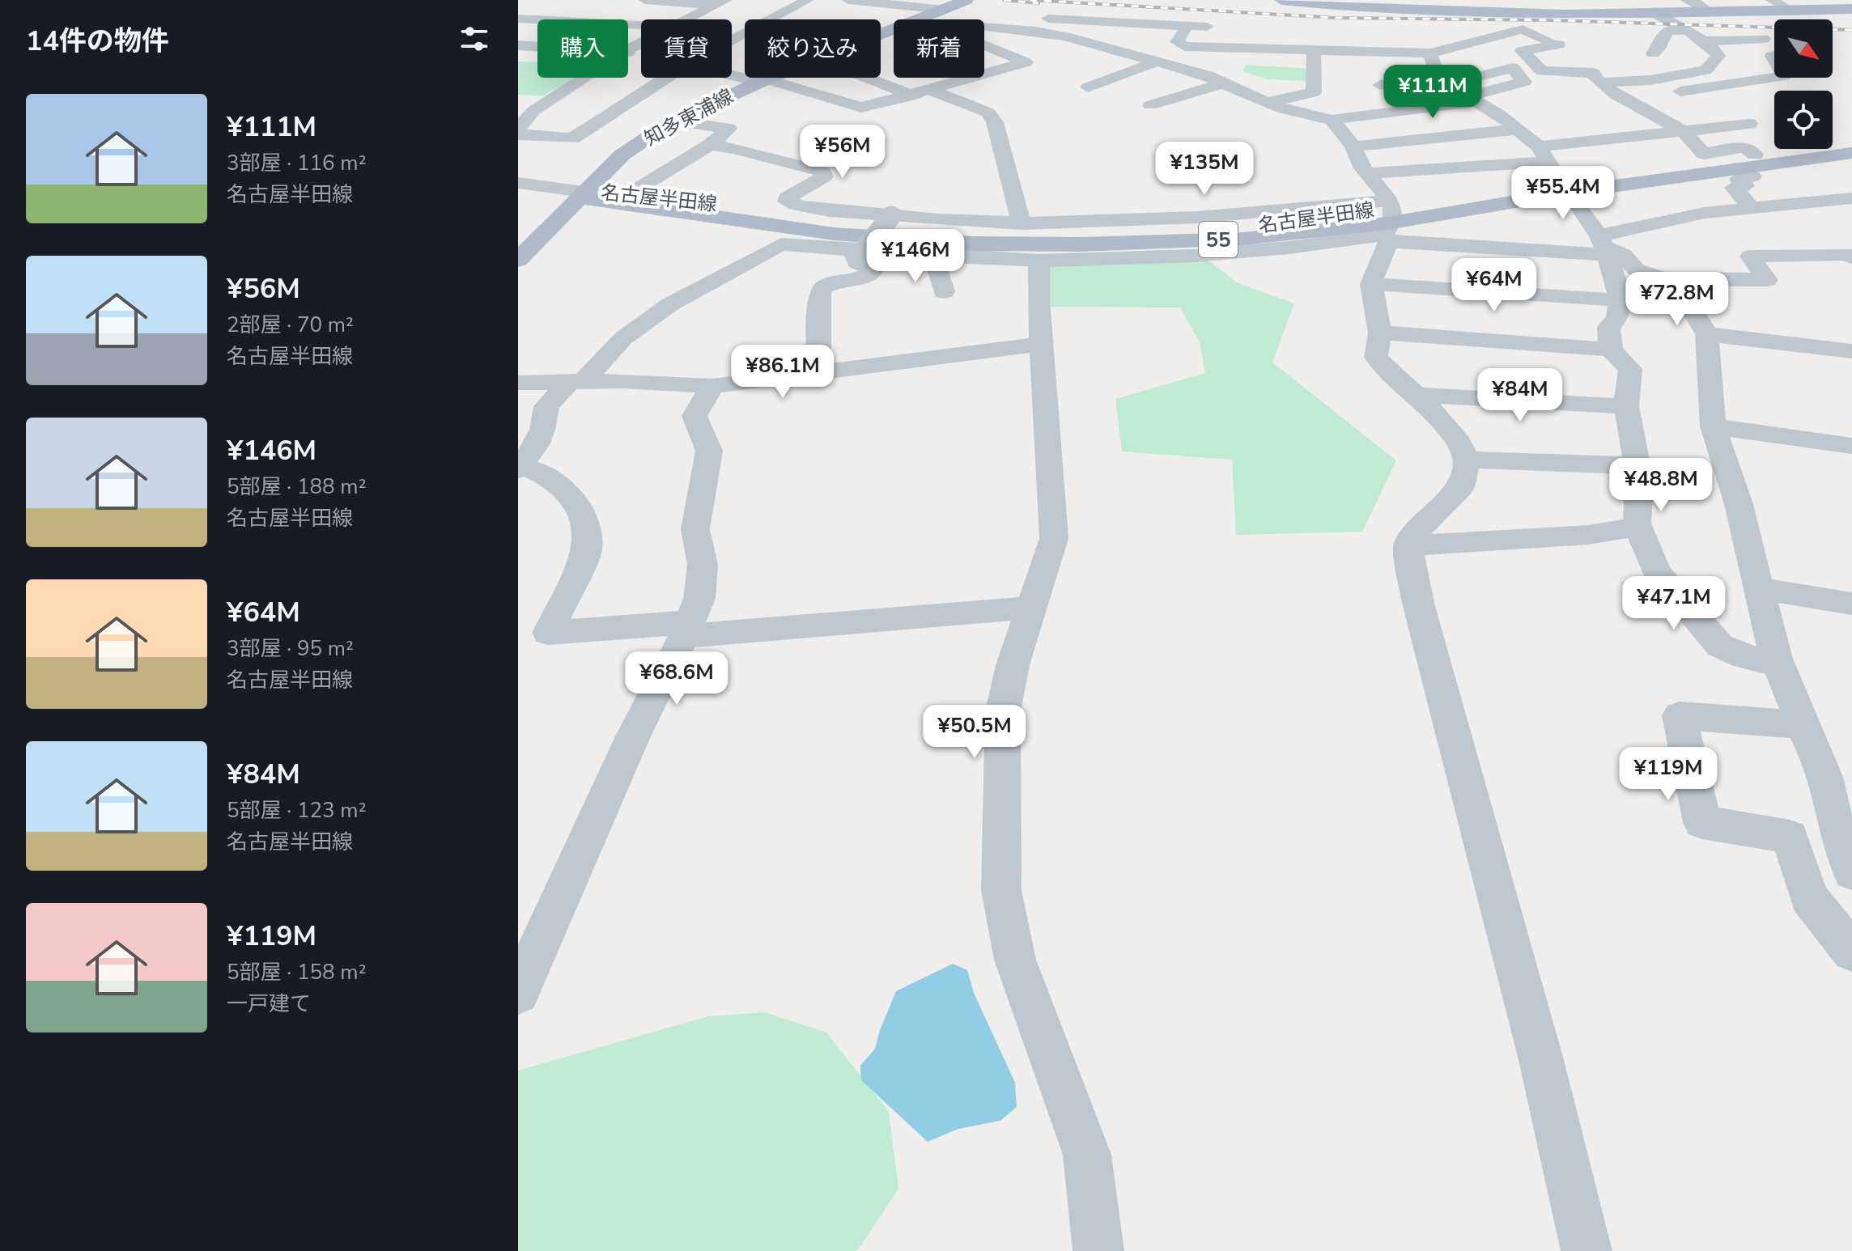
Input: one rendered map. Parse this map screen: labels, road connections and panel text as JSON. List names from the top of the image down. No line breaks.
{"streets":{"main road":["知多東浦線","名古屋半田線","55"]},"crossings":[["知多東浦線","名古屋半田線"]],"north":"bottom right","page":{"heading":"14件の物件","chip":["購入","賃貸","絞り込み","新着"],"price":["¥111M","¥56M","¥135M","¥55.4M","¥146M","¥64M","¥72.8M","¥86.1M","¥84M","¥48.8M","¥47.1M","¥68.6M","¥50.5M","¥119M"],"list":[{"name":"¥111M","note":"3部屋 · 116 m² · 名古屋半田線"},{"name":"¥56M","note":"2部屋 · 70 m² · 名古屋半田線"},{"name":"¥146M","note":"5部屋 · 188 m² · 名古屋半田線"},{"name":"¥64M","note":"3部屋 · 95 m² · 名古屋半田線"},{"name":"¥84M","note":"5部屋 · 123 m² · 名古屋半田線"},{"name":"¥119M","note":"5部屋 · 158 m² · 一戸建て"}]}}
